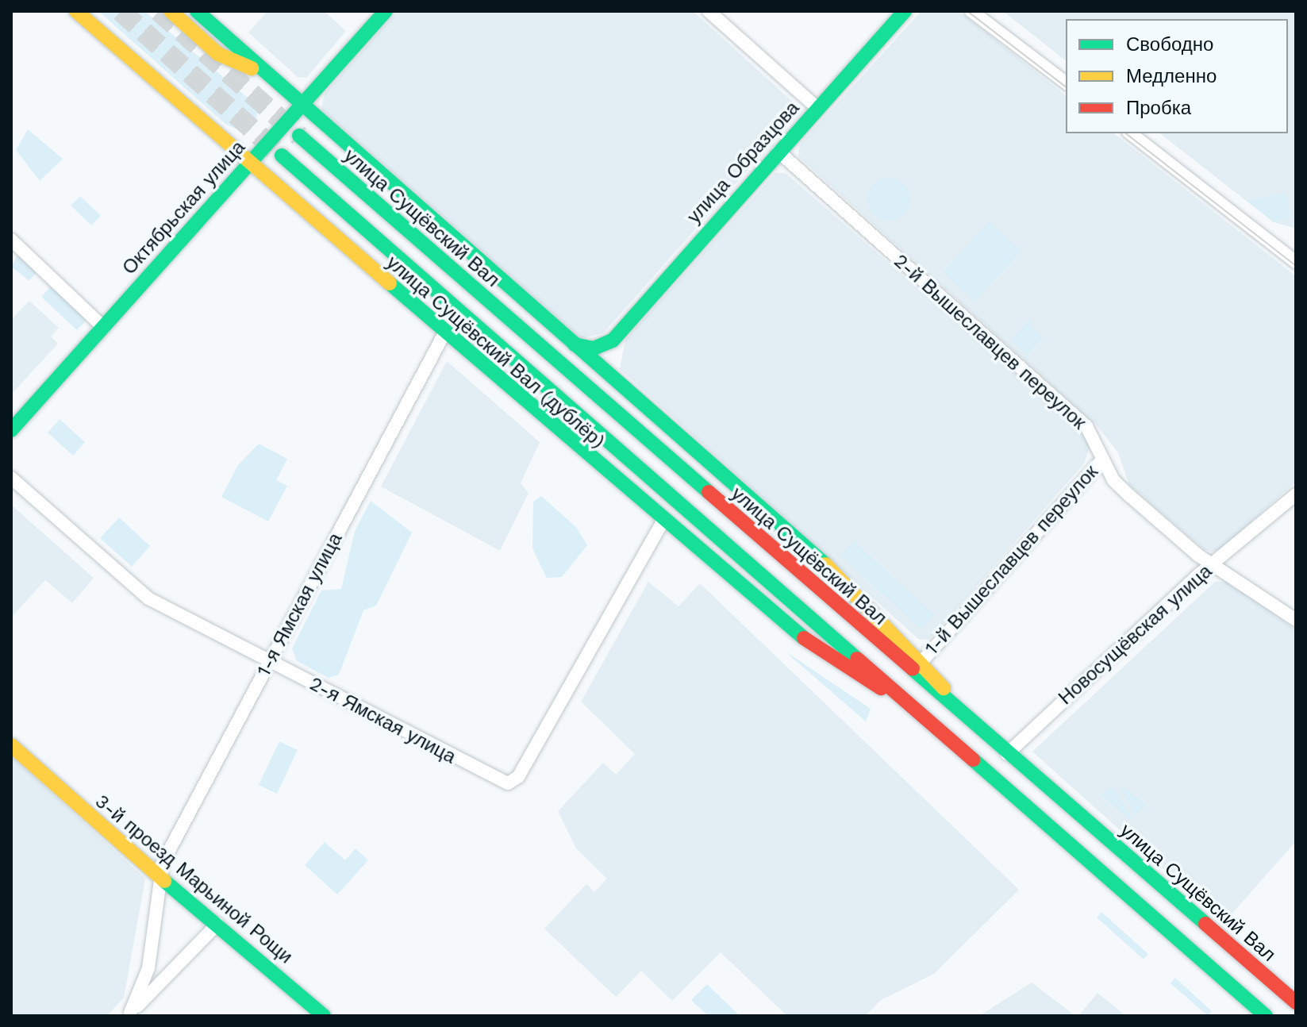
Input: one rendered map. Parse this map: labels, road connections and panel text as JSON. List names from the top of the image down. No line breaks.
{"streets":{"main road":["улица Образцова","Октябрьская улица","улица Сущёвский Вал","улица Сущёвский Вал (дублёр)","3-й проезд Марьиной Рощи"],"street":["2-й Вышеславцев переулок","1-й Вышеславцев переулок","1-я Ямская улица","Новосущёвская улица","2-я Ямская улица"]},"crossings":[["улица Образцова","2-й Вышеславцев переулок"],["Октябрьская улица","улица Сущёвский Вал (дублёр)"],["улица Сущёвский Вал","Новосущёвская улица"],["2-й Вышеславцев переулок","1-й Вышеславцев переулок"],["2-й Вышеславцев переулок","Новосущёвская улица"],["улица Сущёвский Вал (дублёр)","1-я Ямская улица"],["улица Сущёвский Вал (дублёр)","2-я Ямская улица"],["1-я Ямская улица","2-я Ямская улица"],["1-я Ямская улица","3-й проезд Марьиной Рощи"]],"legend":["Свободно","Медленно","Пробка"]}
